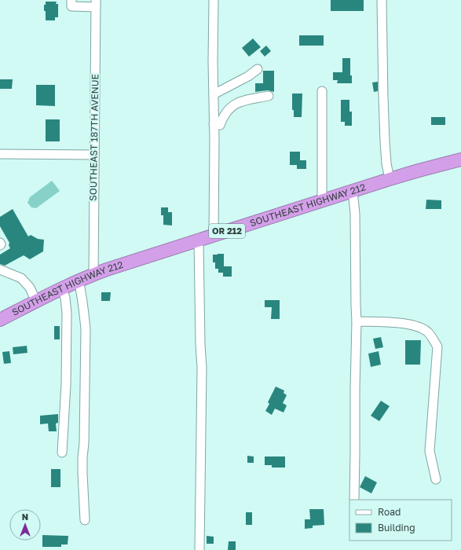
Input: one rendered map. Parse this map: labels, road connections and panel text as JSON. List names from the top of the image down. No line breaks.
{"streets":{"highway":["SOUTHEAST HIGHWAY 212","OR 212"],"street":["SOUTHEAST 187TH AVENUE"]},"crossings":[["SOUTHEAST 187TH AVENUE","SOUTHEAST HIGHWAY 212"]],"legend":["Road","Building"],"north":"top"}
